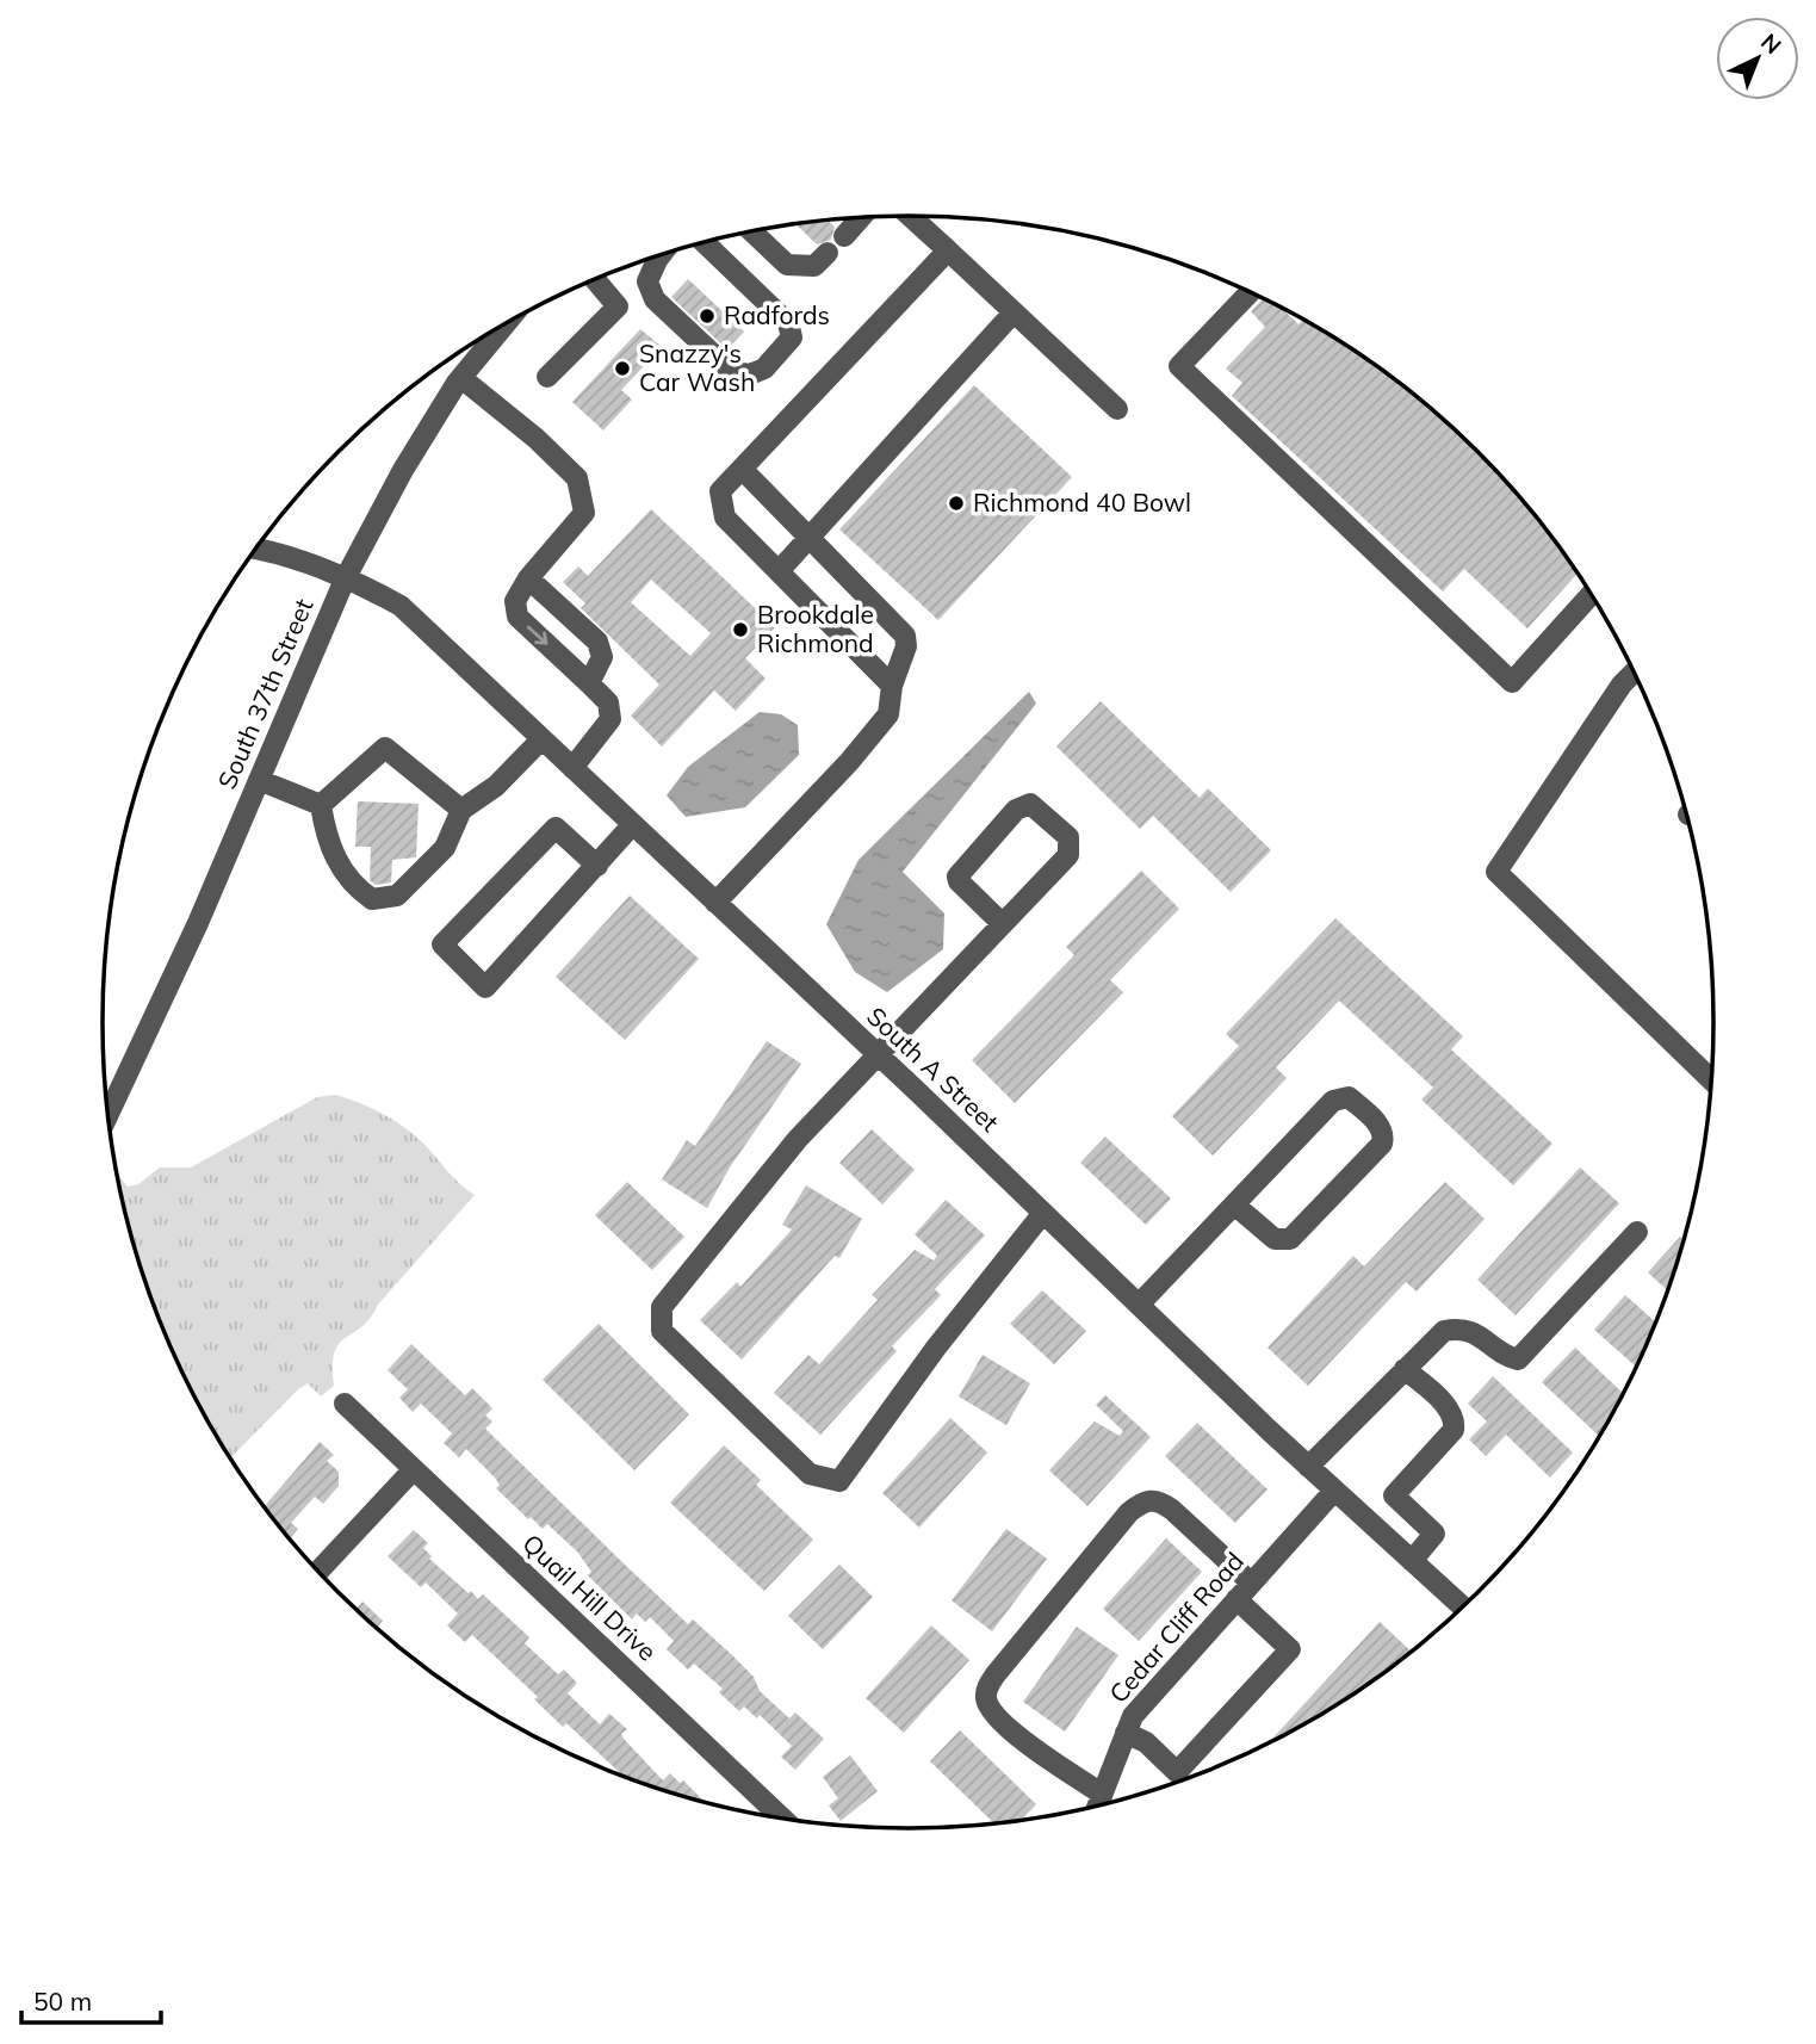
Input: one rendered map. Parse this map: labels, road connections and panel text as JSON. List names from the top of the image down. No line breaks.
{"streets":{"street":["South 37th Street","South A Street","Quail Hill Drive","Cedar Cliff Road"]},"crossings":[["South 37th Street","South A Street"],["South A Street","Cedar Cliff Road"]],"places":["Radfords","Snazzy's Car Wash","Richmond 40 Bowl","Brookdale Richmond"],"scale_bar":"50 m","north":"top right"}
